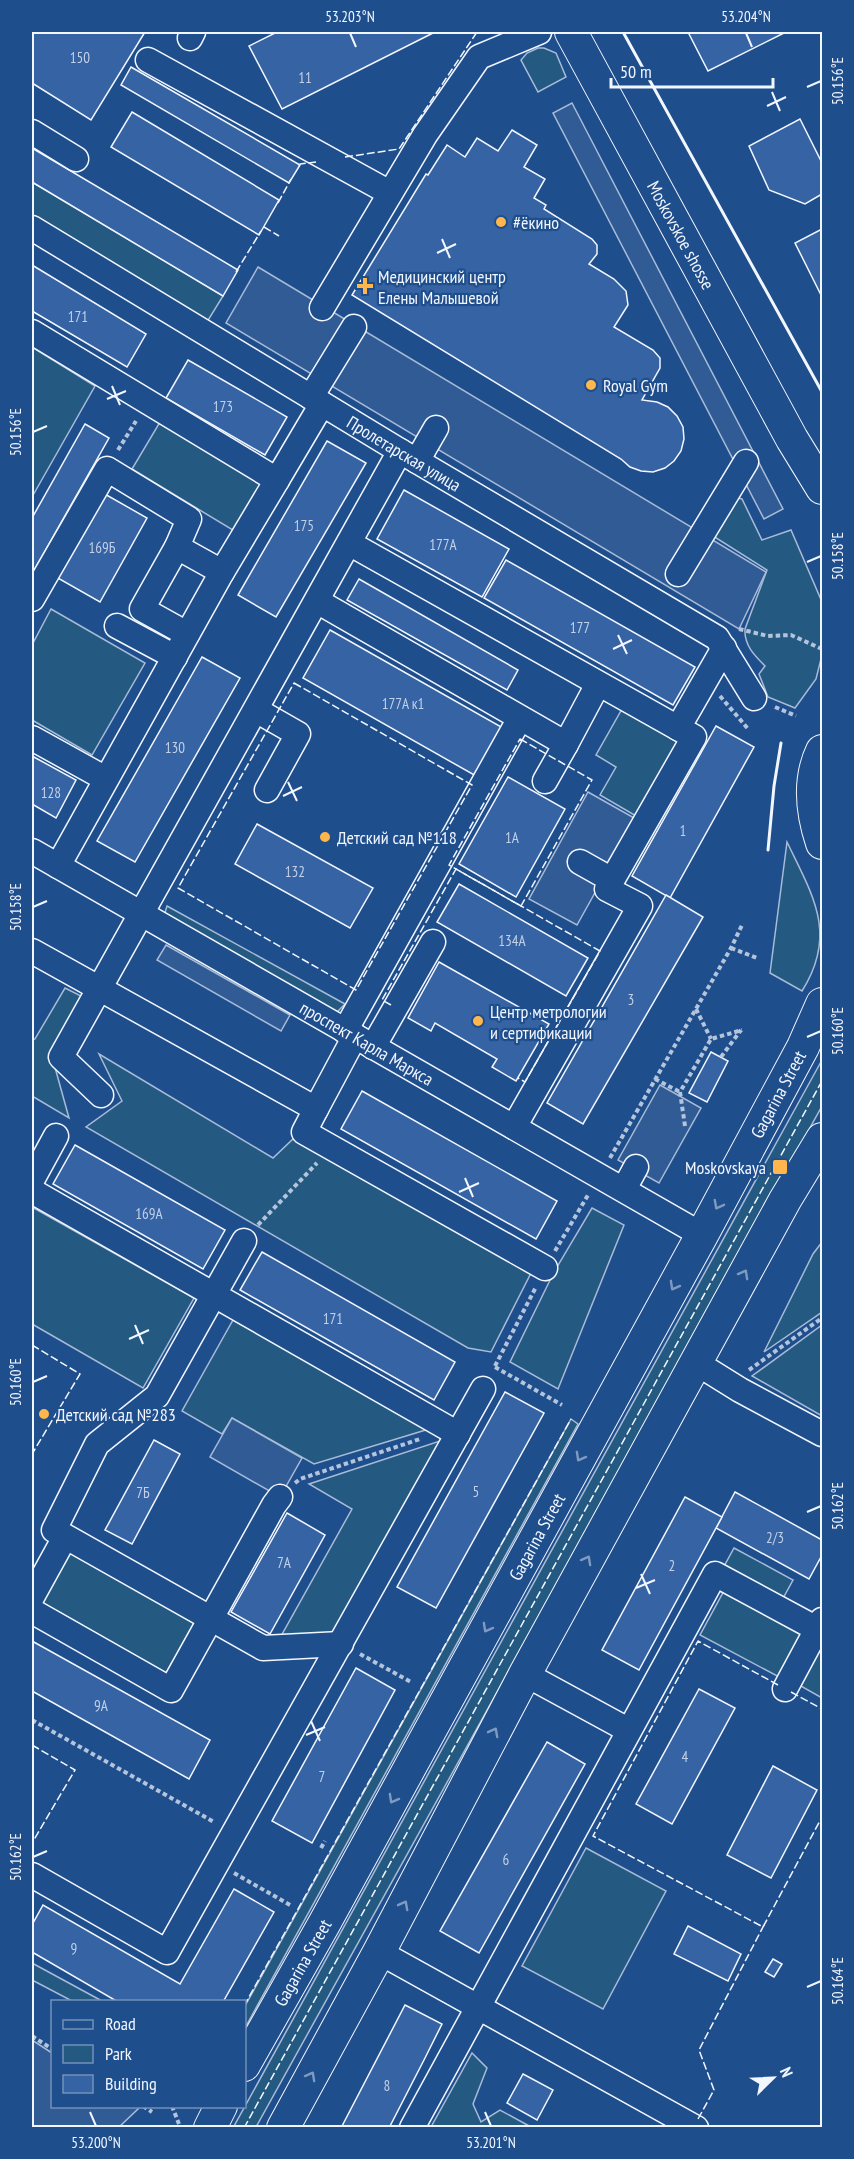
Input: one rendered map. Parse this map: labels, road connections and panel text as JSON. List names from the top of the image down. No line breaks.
{"streets":{"main road":["Moskovskoe shosse","Gagarina Street"],"street":["Пролетарская улица","проспект Карла Маркса"]},"crossings":[["проспект Карла Маркса","Gagarina Street"]],"places":{"other":["#ёкино","Royal Gym","Детский сад №118","Центр метрологии и сертификации","Детский сад №283"],"health":["Медицинский центр Елены Малышевой"],"transit":["Moskovskaya"]},"house_numbers":["150","11","171","173","175","177А","169Б","177","177А к1","130","128","1","1А","132","134А","3","169А","171","5","7Б","2/3","7А","2","9А","4","7","6","9","8"],"legend":["Road","Park","Building"],"scale_bar":"50 m","north":"top right","coordinates":["53.203°N","53.204°N","50.156°E","50.158°E","50.160°E","50.162°E","50.164°E","53.200°N","53.201°N"]}
